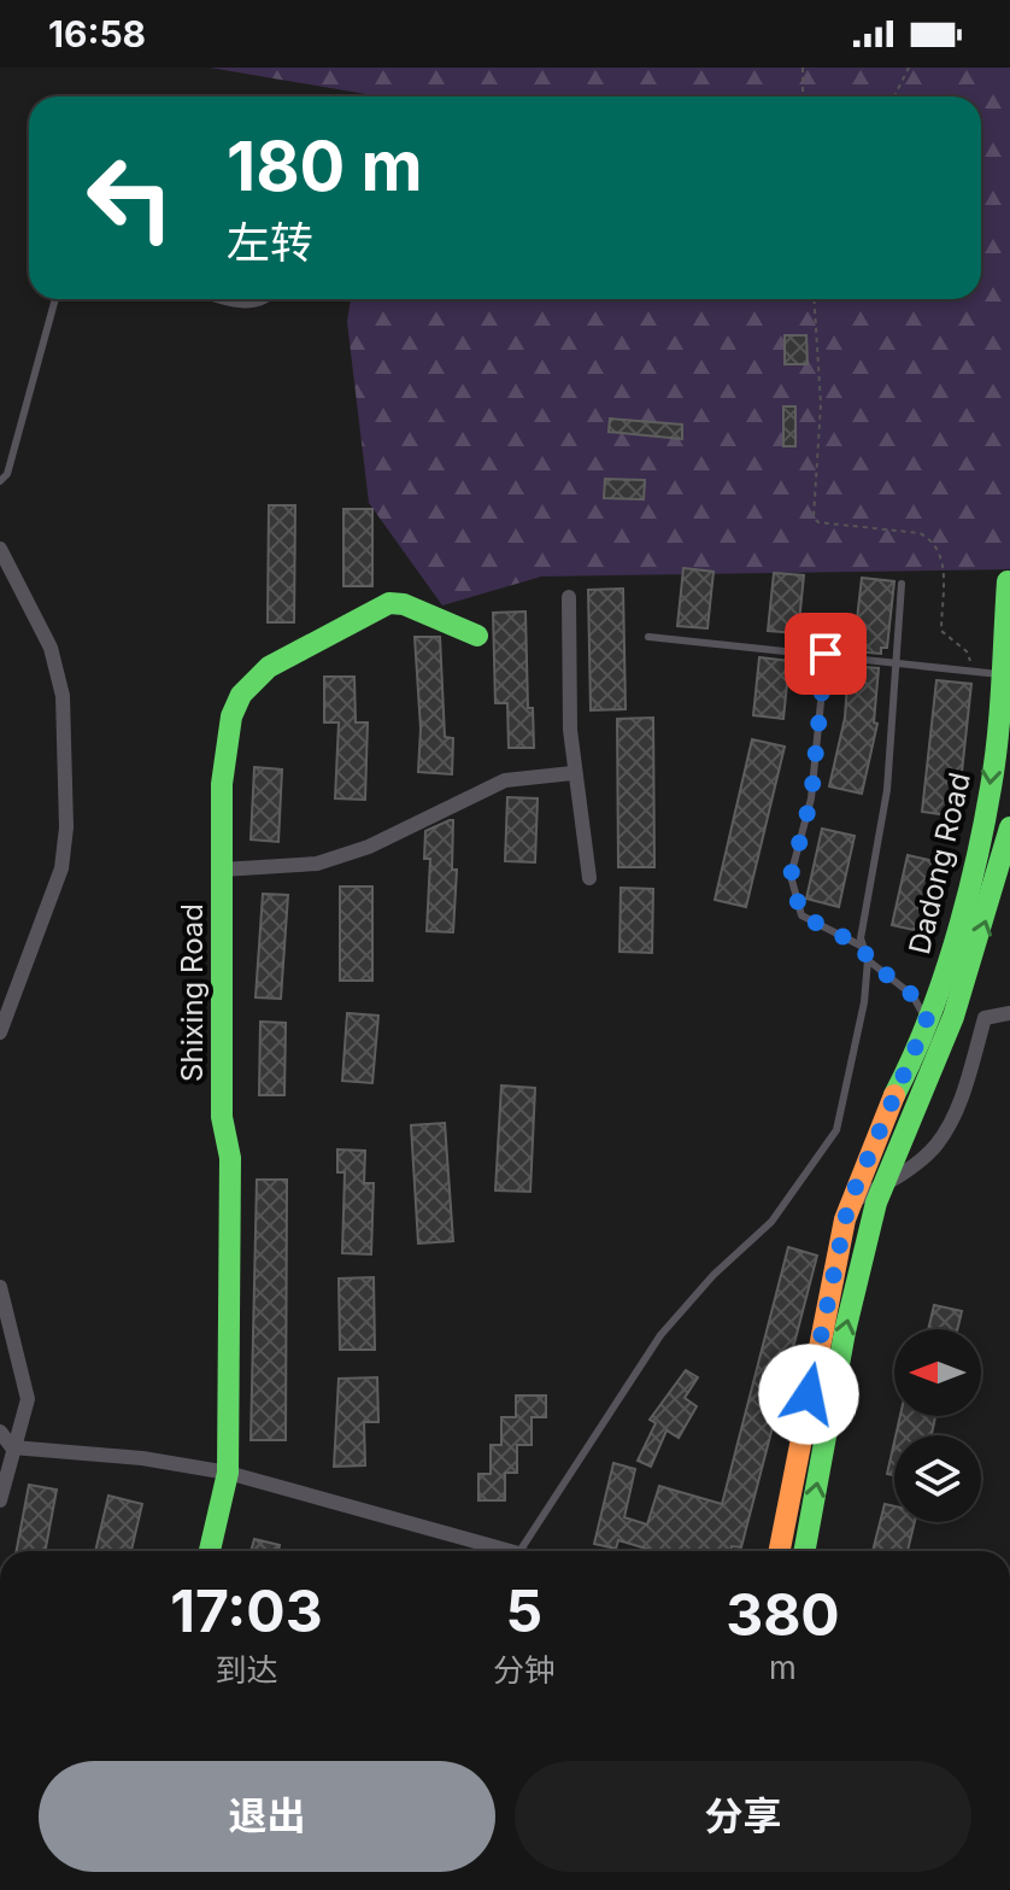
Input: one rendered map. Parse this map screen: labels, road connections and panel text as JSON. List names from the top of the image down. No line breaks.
{"streets":{"street":["Dadong Road","Shixing Road"]},"north":"left","page":{"status":"16:58","turn":["180 m","左转"],"eta":["17:03","到达","5","分钟","380","m"],"buttons":["退出","分享"]}}
